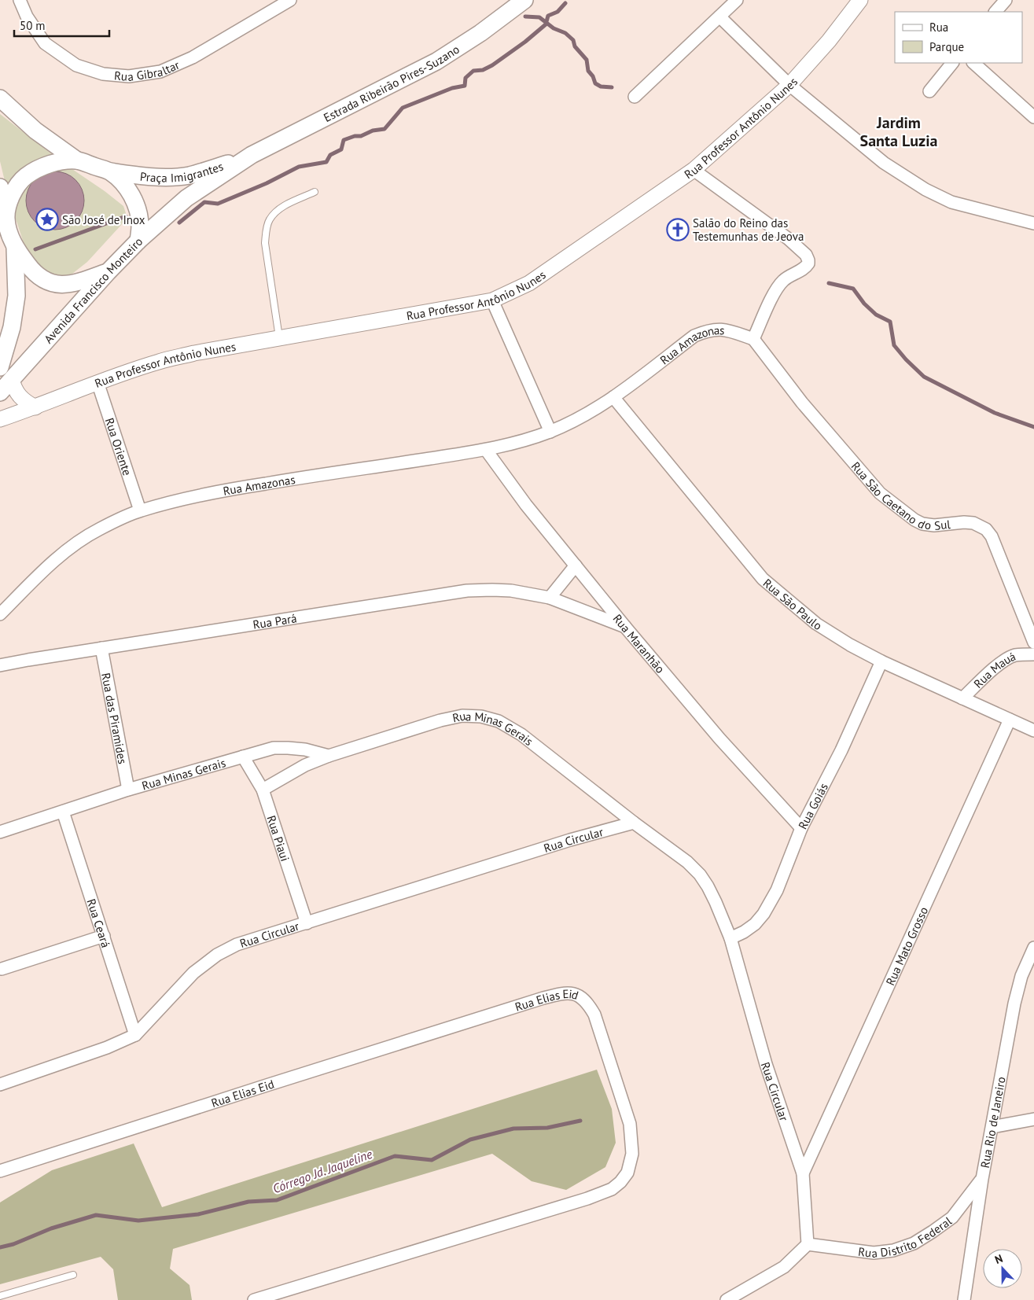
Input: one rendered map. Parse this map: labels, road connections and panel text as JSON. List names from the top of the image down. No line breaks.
{"streets":{"main road":["Estrada Ribeirão Pires-Suzano","Praça Imigrantes","Avenida Francisco Monteiro"],"street":["Rua Gibraltar","Rua Professor Antônio Nunes","Rua Amazonas","Rua Oriente","Rua São Caetano do Sul","Rua São Paulo","Rua Pará","Rua Maranhão","Rua Mauá","Rua das Piramides","Rua Minas Gerais","Rua Goiás","Rua Piaui","Rua Circular","Rua Ceará","Rua Mato Grosso","Rua Elias Eid","Rua Rio de Janeiro","Rua Distrito Federal"]},"crossings":[["Estrada Ribeirão Pires-Suzano","Praça Imigrantes"],["Estrada Ribeirão Pires-Suzano","Avenida Francisco Monteiro"],["Rua Professor Antônio Nunes","Rua Oriente"],["Praça Imigrantes","Avenida Francisco Monteiro"],["Rua Amazonas","Rua Oriente"],["Rua Amazonas","Rua São Caetano do Sul"],["Rua Amazonas","Rua São Paulo"],["Rua Amazonas","Rua Maranhão"],["Rua São Paulo","Rua Mauá"],["Rua São Paulo","Rua Goiás"],["Rua São Paulo","Rua Mato Grosso"],["Rua Pará","Rua Maranhão"],["Rua Pará","Rua das Piramides"],["Rua Maranhão","Rua Goiás"],["Rua das Piramides","Rua Minas Gerais"],["Rua Minas Gerais","Rua Piaui"],["Rua Minas Gerais","Rua Circular"],["Rua Minas Gerais","Rua Ceará"],["Rua Goiás","Rua Circular"],["Rua Piaui","Rua Circular"],["Rua Circular","Rua Ceará"],["Rua Circular","Rua Mato Grosso"],["Rua Circular","Rua Distrito Federal"],["Rua Rio de Janeiro","Rua Distrito Federal"]],"districts":["Jardim Santa Luzia"],"water":["Córrego Jd. Jaqueline"],"places":{"place":["São José de Inox"],"church":["Salão do Reino das Testemunhas de Jeova"]},"legend":["Rua","Parque"],"scale_bar":"50 m","north":"top"}
